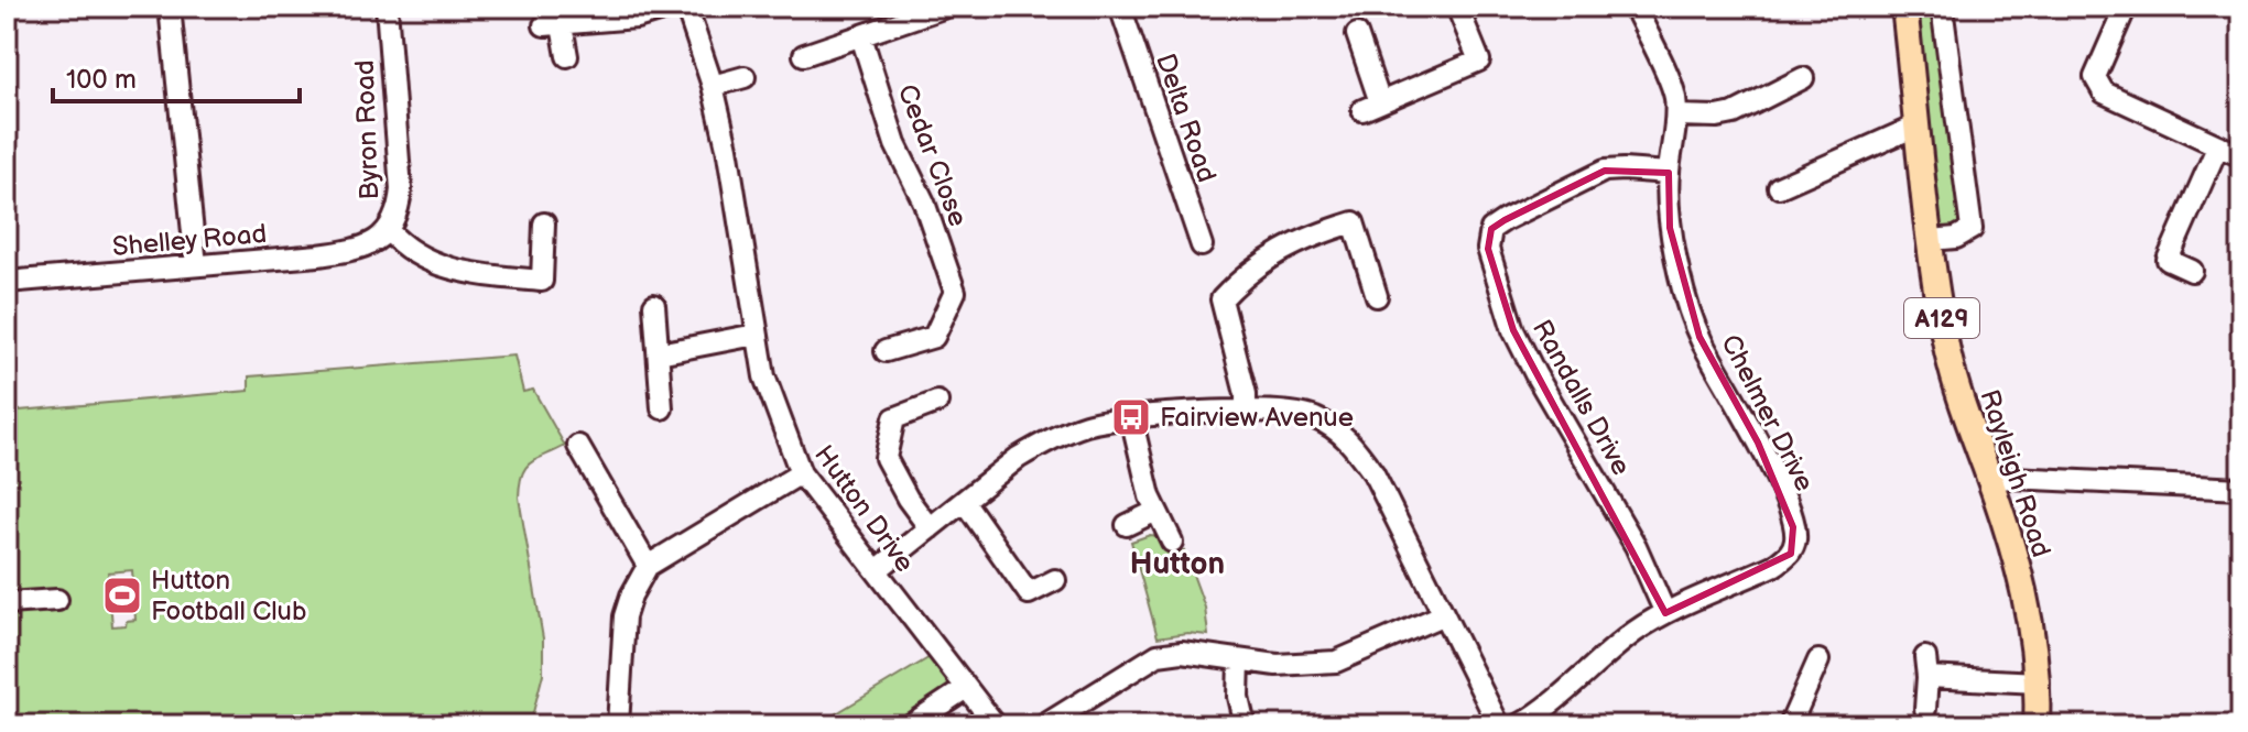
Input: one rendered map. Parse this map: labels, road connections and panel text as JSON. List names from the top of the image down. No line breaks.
{"streets":{"main road":["A129","Rayleigh Road"],"street":["Delta Road","Byron Road","Cedar Close","Shelley Road","Randalls Drive","Chelmer Drive","Hutton Drive"]},"crossings":[["Byron Road","Shelley Road"],["Randalls Drive","Chelmer Drive"]],"districts":["Hutton"],"places":{"bus stop":["Fairview Avenue"],"sports":["Hutton Football Club"]},"scale_bar":"100 m"}
